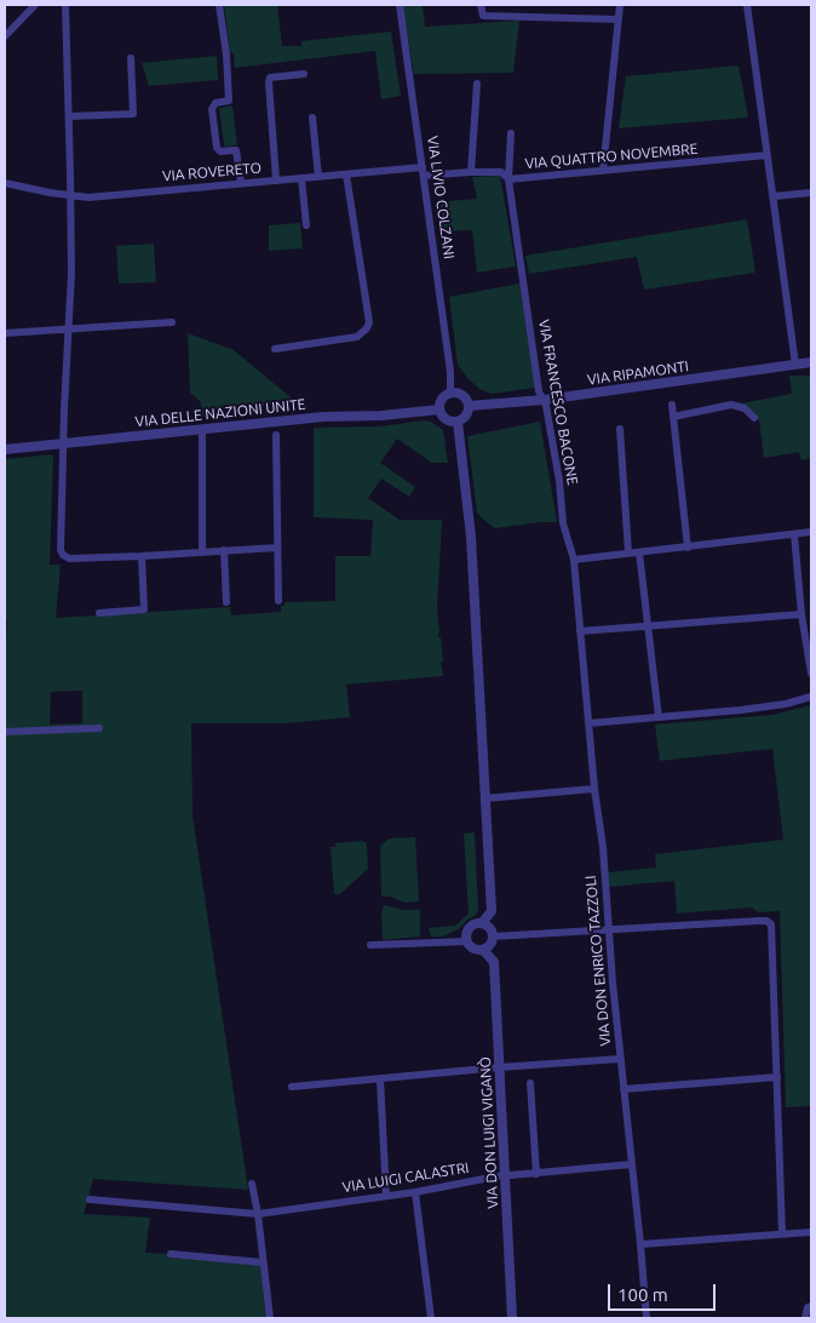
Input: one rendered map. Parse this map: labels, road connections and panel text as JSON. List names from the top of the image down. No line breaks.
{"streets":{"street":["VIA QUATTRO NOVEMBRE","VIA ROVERETO","VIA LIVIO COLZANI","VIA RIPAMONTI","VIA FRANCESCO BACONE","VIA DELLE NAZIONI UNITE","VIA DON ENRICO TAZZOLI","VIA DON LUIGI VIGANÒ","VIA LUIGI CALASTRI"]},"crossings":[["VIA QUATTRO NOVEMBRE","VIA ROVERETO"],["VIA QUATTRO NOVEMBRE","VIA LIVIO COLZANI"],["VIA QUATTRO NOVEMBRE","VIA FRANCESCO BACONE"],["VIA ROVERETO","VIA LIVIO COLZANI"],["VIA LIVIO COLZANI","VIA RIPAMONTI"],["VIA LIVIO COLZANI","VIA DELLE NAZIONI UNITE"],["VIA RIPAMONTI","VIA FRANCESCO BACONE"],["VIA RIPAMONTI","VIA DELLE NAZIONI UNITE"],["VIA FRANCESCO BACONE","VIA DON ENRICO TAZZOLI"],["VIA DON ENRICO TAZZOLI","VIA LUIGI CALASTRI"],["VIA DON LUIGI VIGANÒ","VIA LUIGI CALASTRI"]],"scale_bar":"100 m"}
